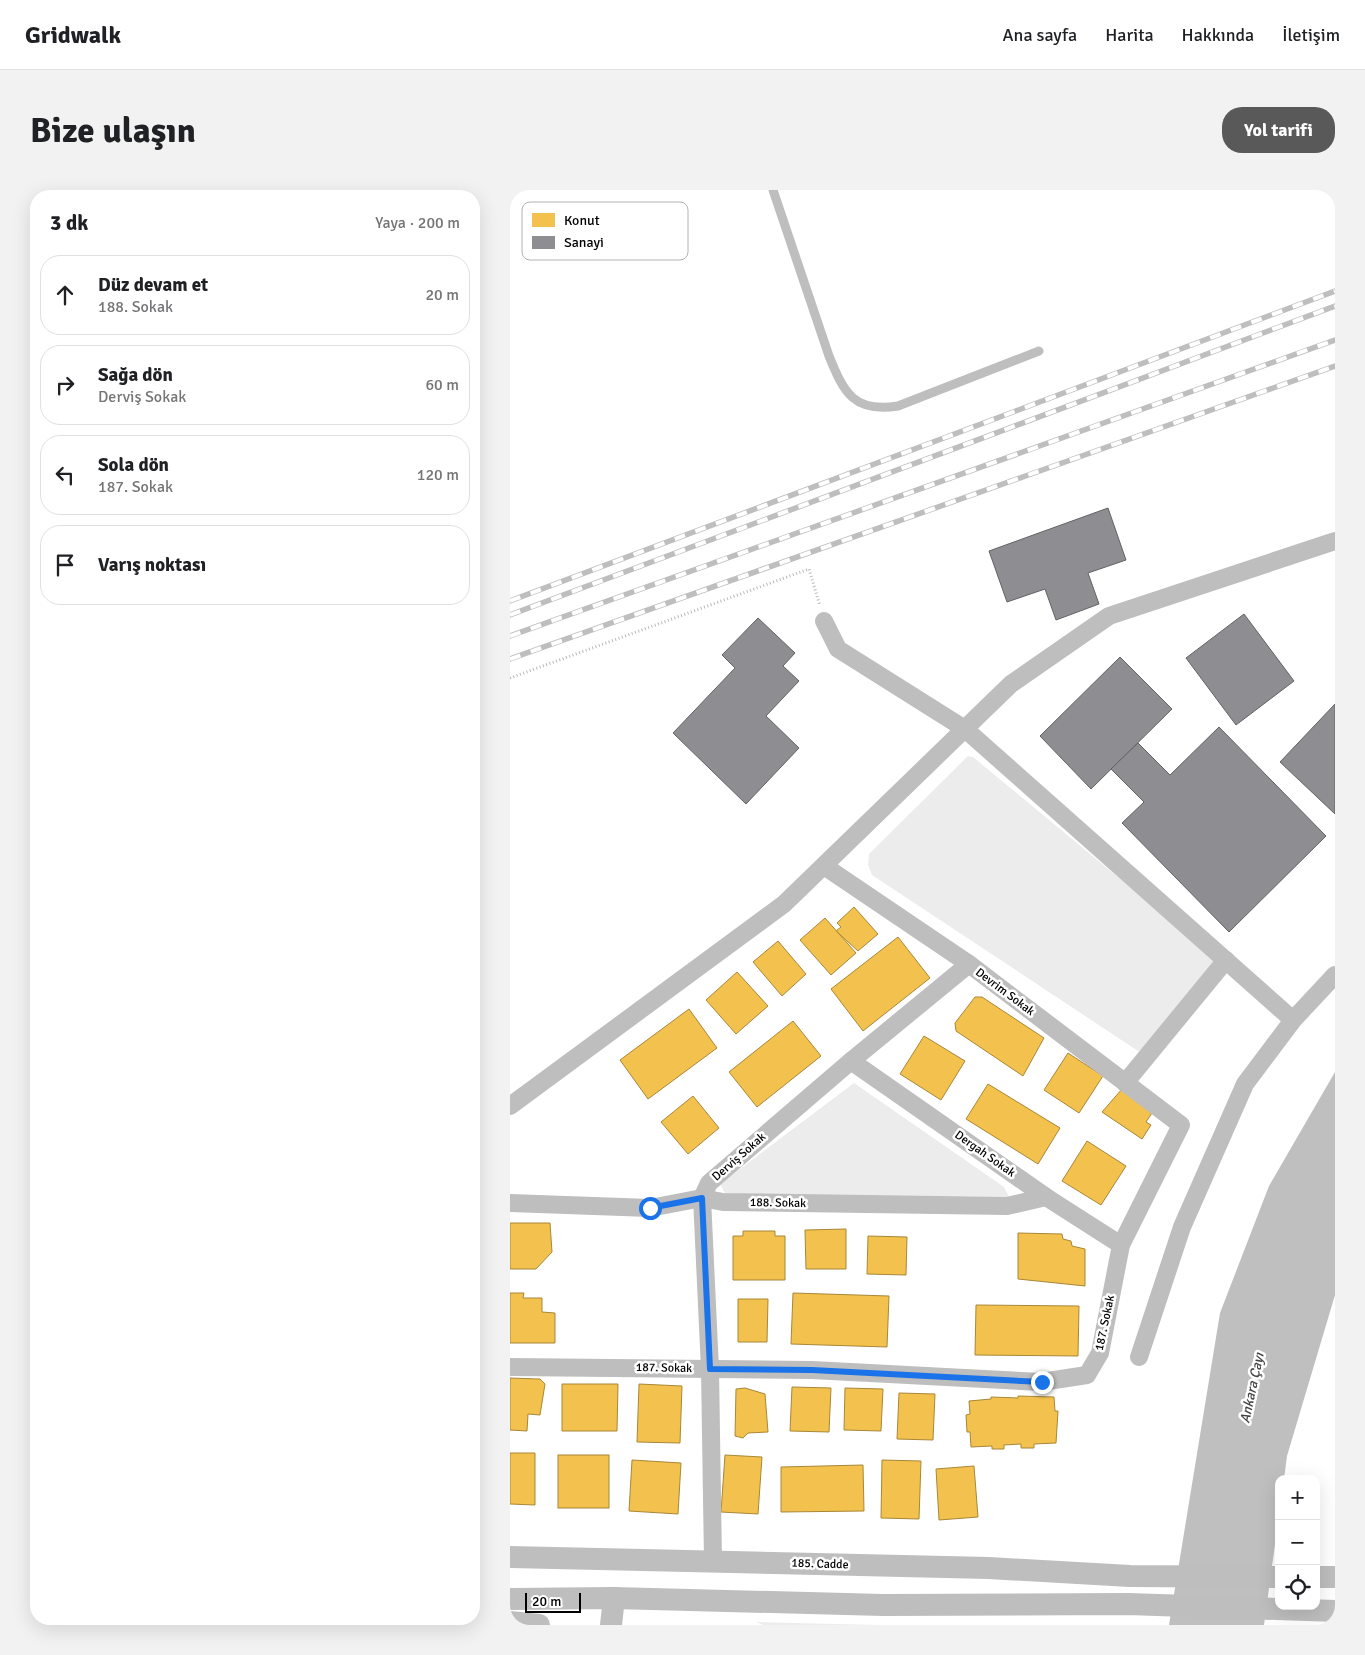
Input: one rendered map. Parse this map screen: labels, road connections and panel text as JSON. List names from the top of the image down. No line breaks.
{"streets":{"street":["Devrim Sokak","Dergah Sokak","Derviş Sokak","188. Sokak","187. Sokak","185. Cadde"]},"crossings":[["Devrim Sokak","Derviş Sokak"],["Devrim Sokak","187. Sokak"],["Dergah Sokak","Derviş Sokak"],["Dergah Sokak","188. Sokak"],["Dergah Sokak","187. Sokak"],["Derviş Sokak","188. Sokak"]],"water":["Ankara Çayı"],"legend":["Konut","Sanayi"],"scale_bar":"20 m","page":{"header":"Gridwalk","nav":["Ana sayfa","Harita","Hakkında","İletişim"],"buttons":"Yol tarifi","title":"Bize ulaşın","heading":["3 dk","Yaya · 200 m"],"list":[["Düz devam et","188. Sokak","20 m"],["Sağa dön","Derviş Sokak","60 m"],["Sola dön","187. Sokak","120 m"],"Varış noktası"],"map_buttons":["+","−"],"scale":"20 m"}}
